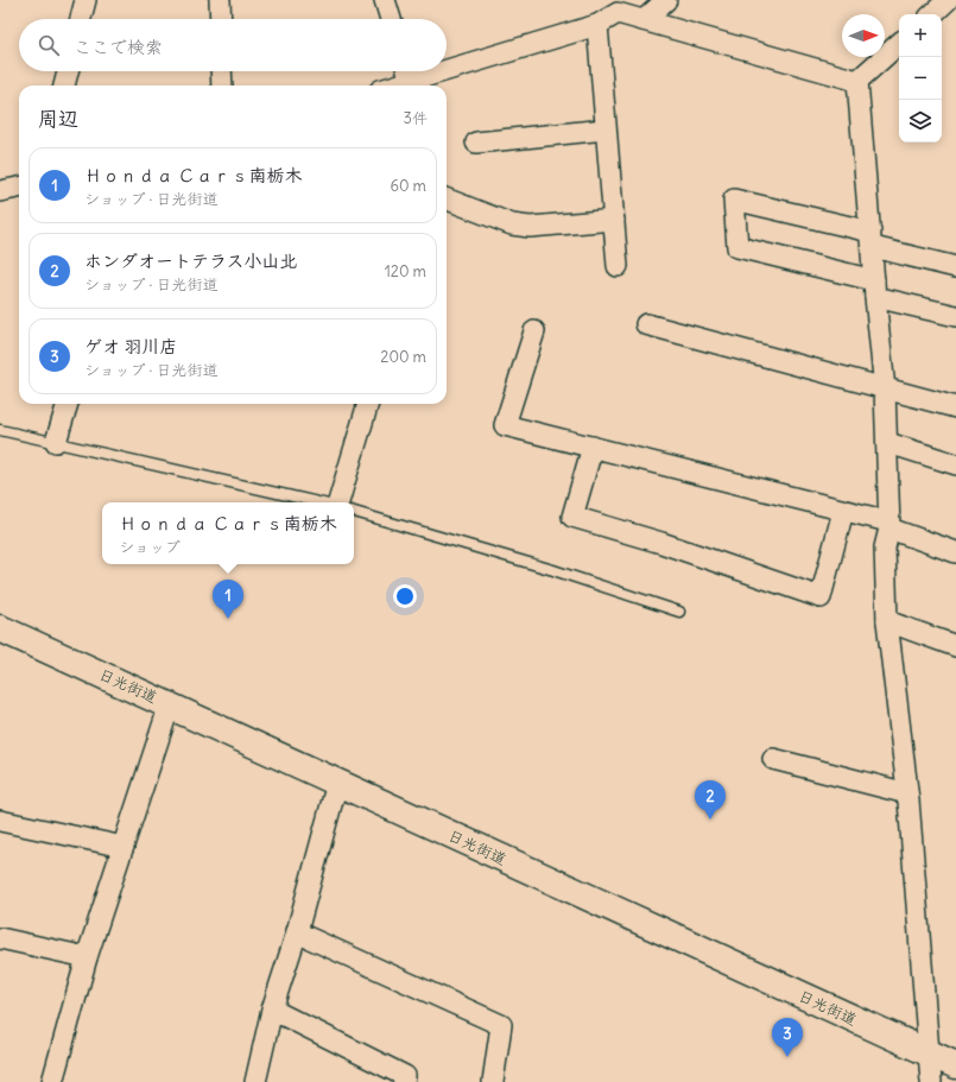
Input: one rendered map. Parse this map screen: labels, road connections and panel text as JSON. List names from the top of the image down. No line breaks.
{"streets":{"highway":["日光街道"]},"north":"right","page":{"map_buttons":["+","−"],"search":"ここで検索","heading":["周辺","3件"],"list":[{"mark":"1","name":"Ｈｏｎｄａ Ｃａｒｓ南栃木","note":"ショップ · 日光街道","value":"60 m"},{"mark":"2","name":"ホンダオートテラス小山北","note":"ショップ · 日光街道","value":"120 m"},{"mark":"3","name":"ゲオ 羽川店","note":"ショップ · 日光街道","value":"200 m"}],"popup":["Ｈｏｎｄａ Ｃａｒｓ南栃木","ショップ"],"pins":["1","2","3"]}}
